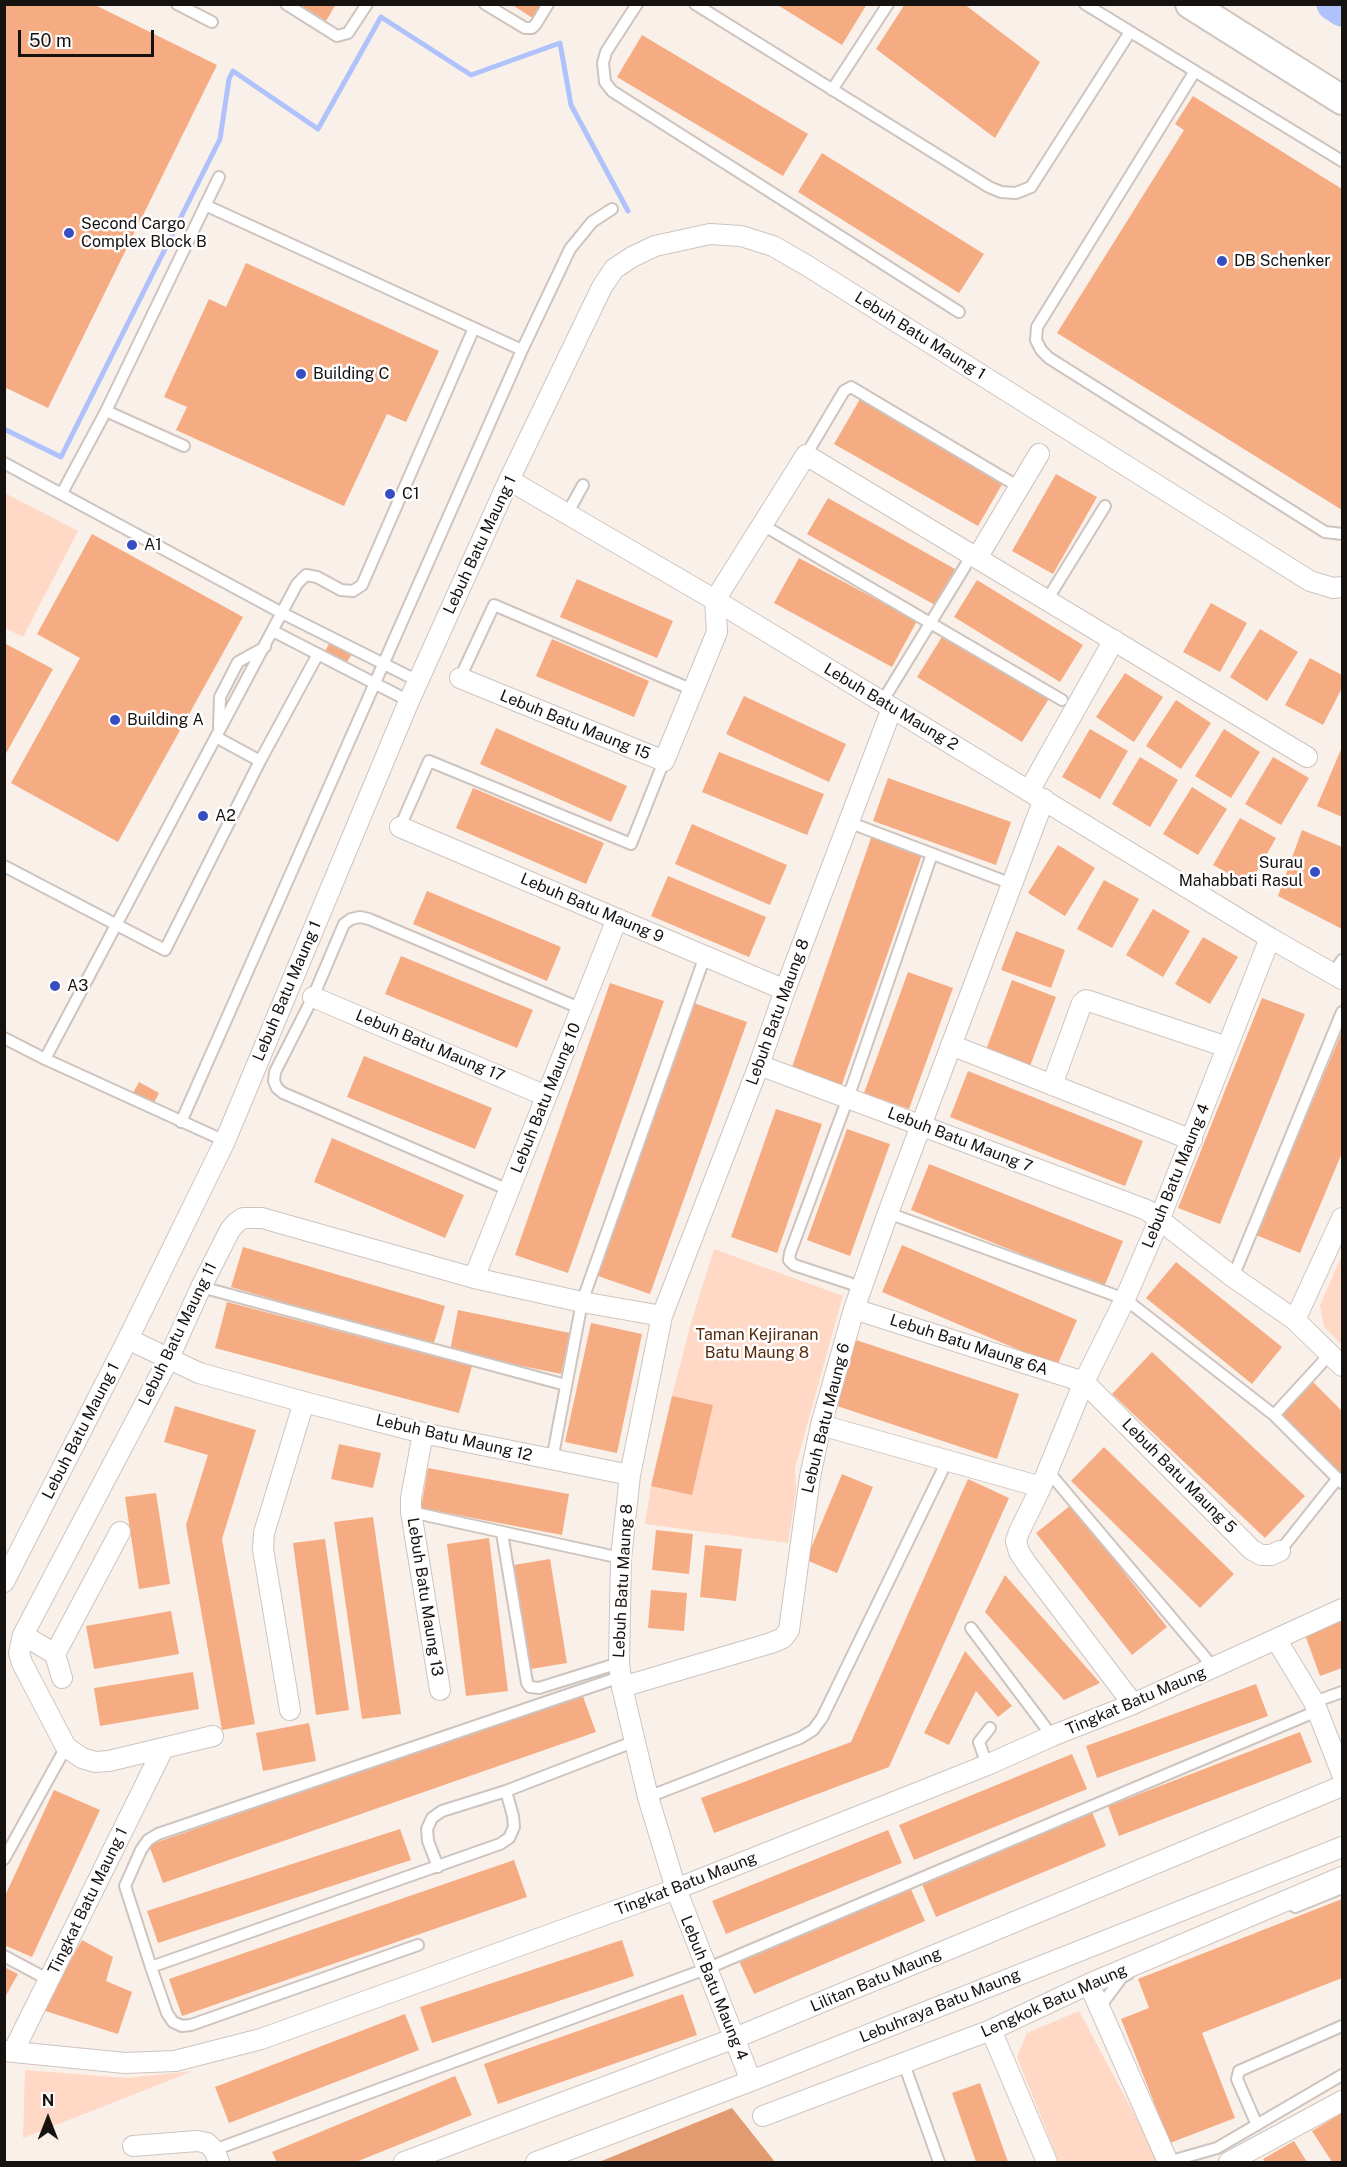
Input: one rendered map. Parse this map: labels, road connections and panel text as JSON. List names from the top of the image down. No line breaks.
{"streets":{"street":["Lebuh Batu Maung 1","Lebuh Batu Maung 2","Lebuh Batu Maung 15","Lebuh Batu Maung 9","Lebuh Batu Maung 8","Lebuh Batu Maung 17","Lebuh Batu Maung 10","Lebuh Batu Maung 7","Lebuh Batu Maung 4","Lebuh Batu Maung 11","Lebuh Batu Maung 6A","Lebuh Batu Maung 6","Lebuh Batu Maung 12","Lebuh Batu Maung 5","Lebuh Batu Maung 13","Tingkat Batu Maung","Tingkat Batu Maung 1","Lilitan Batu Maung","Lengkok Batu Maung","Lebuhraya Batu Maung"]},"crossings":[["Lebuh Batu Maung 1","Lebuh Batu Maung 2"],["Lebuh Batu Maung 1","Lebuh Batu Maung 12"],["Lebuh Batu Maung 2","Lebuh Batu Maung 15"],["Lebuh Batu Maung 2","Lebuh Batu Maung 8"],["Lebuh Batu Maung 2","Lebuh Batu Maung 4"],["Lebuh Batu Maung 2","Lebuh Batu Maung 6"],["Lebuh Batu Maung 9","Lebuh Batu Maung 8"],["Lebuh Batu Maung 9","Lebuh Batu Maung 10"],["Lebuh Batu Maung 8","Lebuh Batu Maung 7"],["Lebuh Batu Maung 8","Lebuh Batu Maung 4"],["Lebuh Batu Maung 8","Lebuh Batu Maung 11"],["Lebuh Batu Maung 8","Lebuh Batu Maung 6"],["Lebuh Batu Maung 8","Lebuh Batu Maung 12"],["Lebuh Batu Maung 17","Lebuh Batu Maung 10"],["Lebuh Batu Maung 10","Lebuh Batu Maung 11"],["Lebuh Batu Maung 7","Lebuh Batu Maung 4"],["Lebuh Batu Maung 7","Lebuh Batu Maung 6"],["Lebuh Batu Maung 4","Lebuh Batu Maung 6A"],["Lebuh Batu Maung 4","Lebuh Batu Maung 6"],["Lebuh Batu Maung 4","Lebuh Batu Maung 5"],["Lebuh Batu Maung 4","Tingkat Batu Maung"],["Lebuh Batu Maung 4","Lilitan Batu Maung"],["Lebuh Batu Maung 4","Lebuhraya Batu Maung"],["Lebuh Batu Maung 11","Lebuh Batu Maung 12"],["Lebuh Batu Maung 6A","Lebuh Batu Maung 6"],["Lebuh Batu Maung 6A","Lebuh Batu Maung 5"],["Lebuh Batu Maung 12","Lebuh Batu Maung 13"],["Tingkat Batu Maung","Tingkat Batu Maung 1"]],"parks":["Taman Kejiranan Batu Maung 8"],"places":["Second Cargo Complex Block B","DB Schenker","Building C","C1","A1","Building A","A2","Surau Mahabbati Rasul","A3"],"scale_bar":"50 m","north":"top"}
